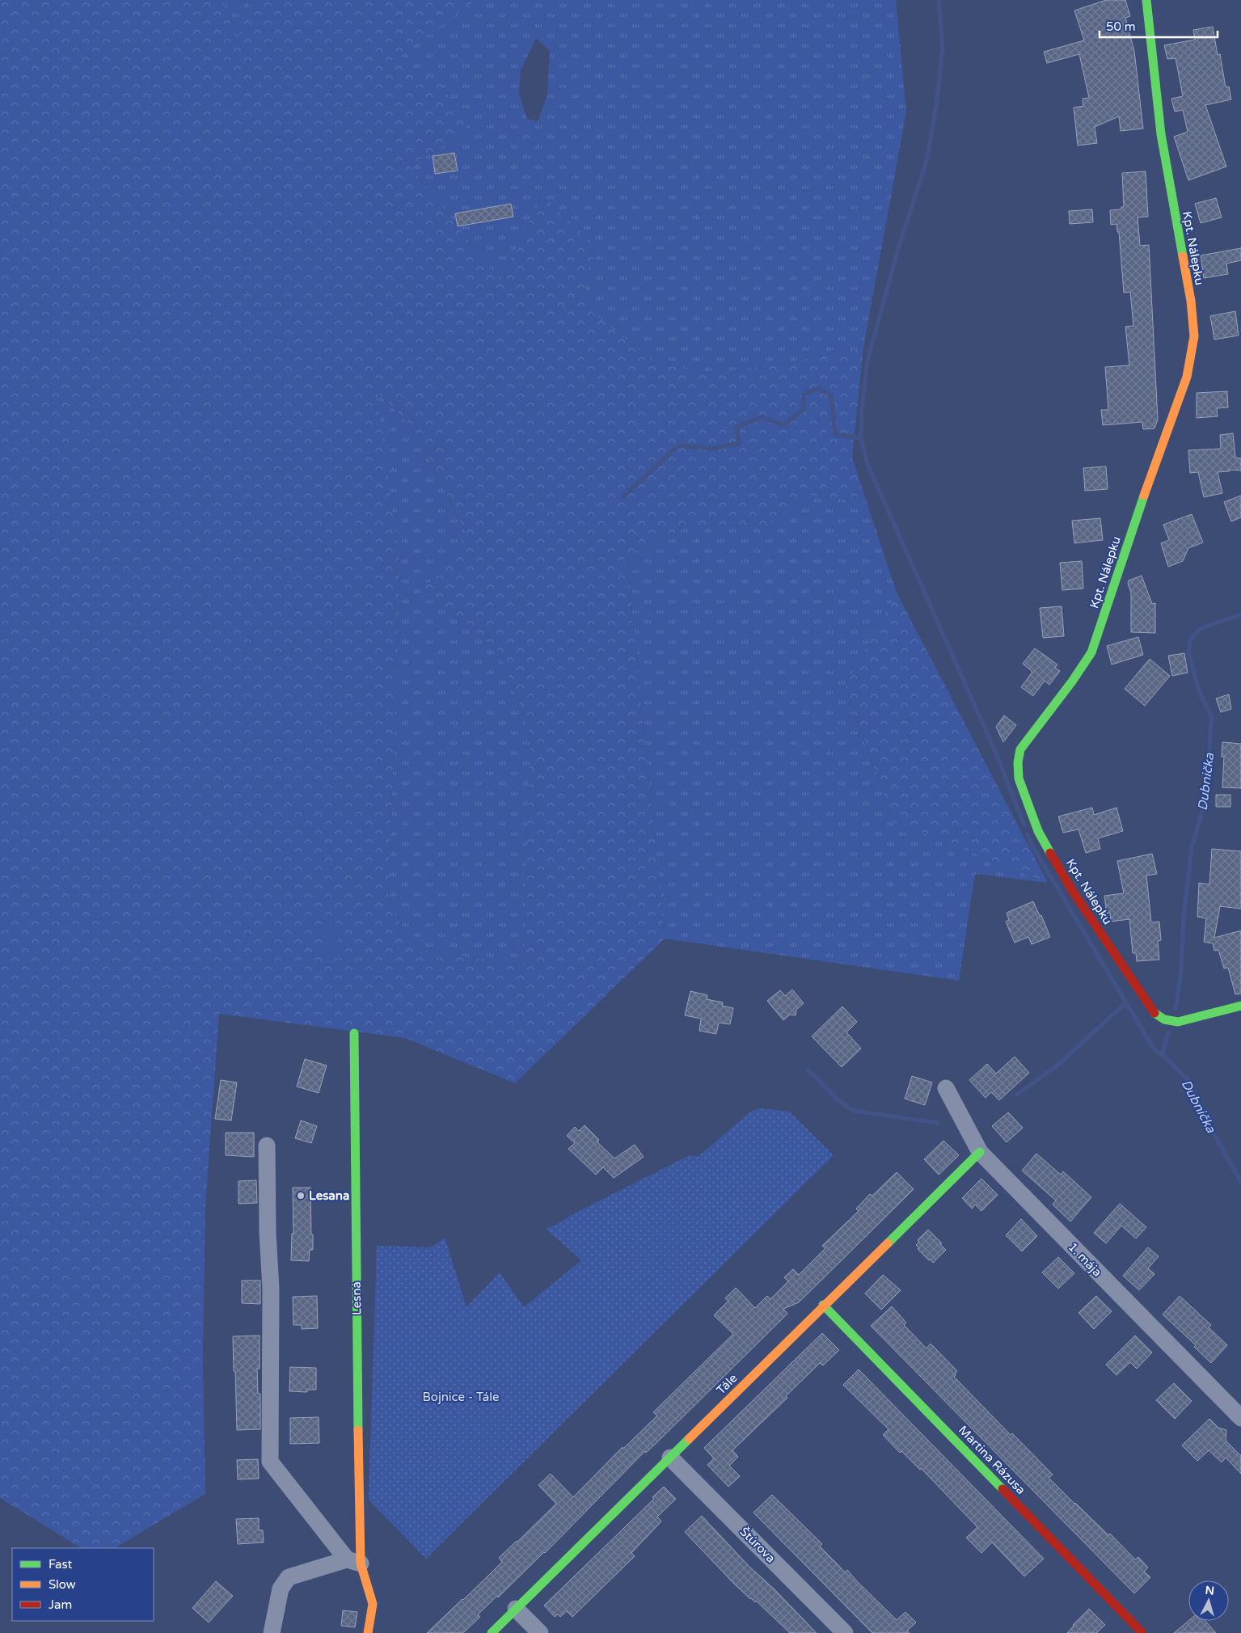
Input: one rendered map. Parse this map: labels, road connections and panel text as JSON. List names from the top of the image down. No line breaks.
{"streets":{"street":["Kpt. Nálepku","1. mája","Lesná","Tále","Martina Rázusa","Štúrova"]},"crossings":[["1. mája","Tále"],["Tále","Martina Rázusa"],["Tále","Štúrova"]],"water":["Dubnička"],"parks":["Bojnice - Tále"],"places":["Lesana"],"legend":["Fast","Slow","Jam"],"scale_bar":"50 m","north":"top"}
